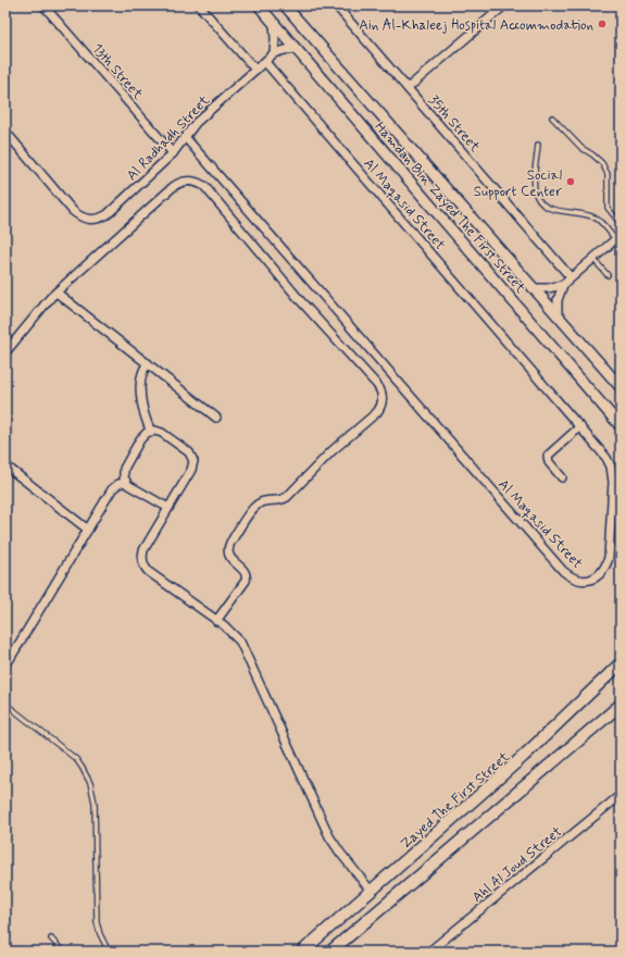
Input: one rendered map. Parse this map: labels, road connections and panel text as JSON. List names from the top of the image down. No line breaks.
{"streets":{"main road":["Hamdan Bin Zayed The First Street","Zayed The First Street"],"street":["13th Street","35th Street","Al Radhadh Street","Al Maqasid Street","Ahl Al Joud Street"]},"crossings":[["13th Street","Al Radhadh Street"],["Al Radhadh Street","Al Maqasid Street"]],"places":["Ain Al-Khaleej Hospital Accommodation","Social Support Center"]}
